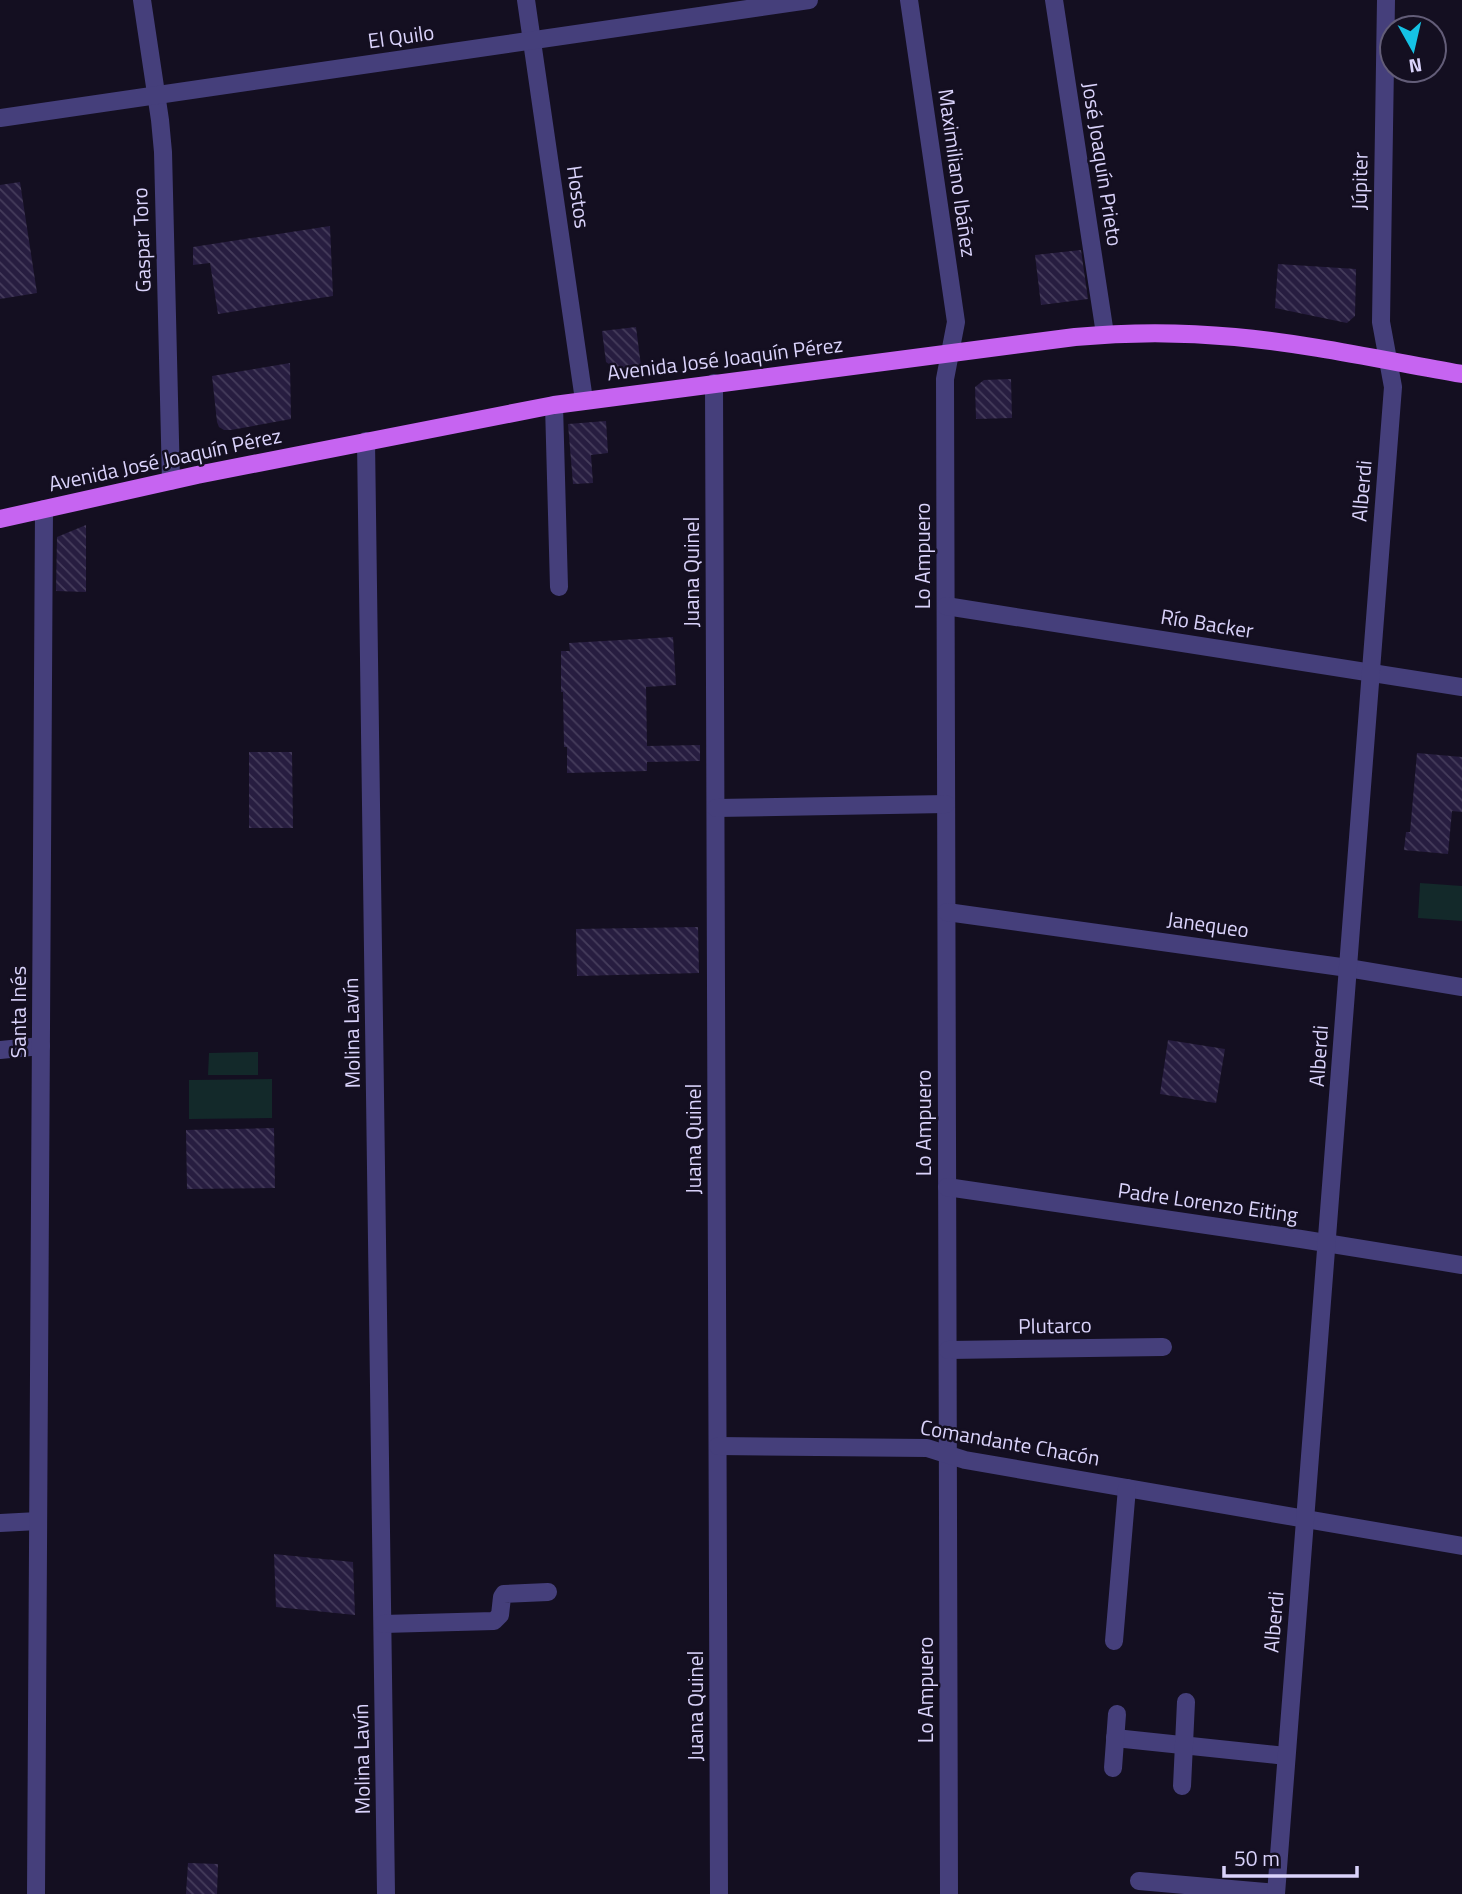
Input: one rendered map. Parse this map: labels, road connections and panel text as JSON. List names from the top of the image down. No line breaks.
{"streets":{"main road":["Avenida José Joaquín Pérez"],"street":["El Quilo","José Joaquín Prieto","Maximiliano Ibáñez","Júpiter","Hostos","Gaspar Toro","Alberdi","Lo Ampuero","Juana Quinel","Río Backer","Janequeo","Santa Inés","Molina Lavín","Padre Lorenzo Eiting","Plutarco","Comandante Chacón"]},"crossings":[["El Quilo","Hostos"],["El Quilo","Gaspar Toro"],["José Joaquín Prieto","Avenida José Joaquín Pérez"],["Maximiliano Ibáñez","Avenida José Joaquín Pérez"],["Maximiliano Ibáñez","Lo Ampuero"],["Júpiter","Avenida José Joaquín Pérez"],["Júpiter","Alberdi"],["Hostos","Avenida José Joaquín Pérez"],["Gaspar Toro","Avenida José Joaquín Pérez"],["Avenida José Joaquín Pérez","Alberdi"],["Avenida José Joaquín Pérez","Lo Ampuero"],["Avenida José Joaquín Pérez","Juana Quinel"],["Avenida José Joaquín Pérez","Santa Inés"],["Avenida José Joaquín Pérez","Molina Lavín"],["Alberdi","Río Backer"],["Alberdi","Janequeo"],["Alberdi","Padre Lorenzo Eiting"],["Alberdi","Comandante Chacón"],["Lo Ampuero","Río Backer"],["Lo Ampuero","Janequeo"],["Lo Ampuero","Padre Lorenzo Eiting"],["Lo Ampuero","Plutarco"],["Lo Ampuero","Comandante Chacón"],["Juana Quinel","Comandante Chacón"]],"scale_bar":"50 m","north":"bottom"}
